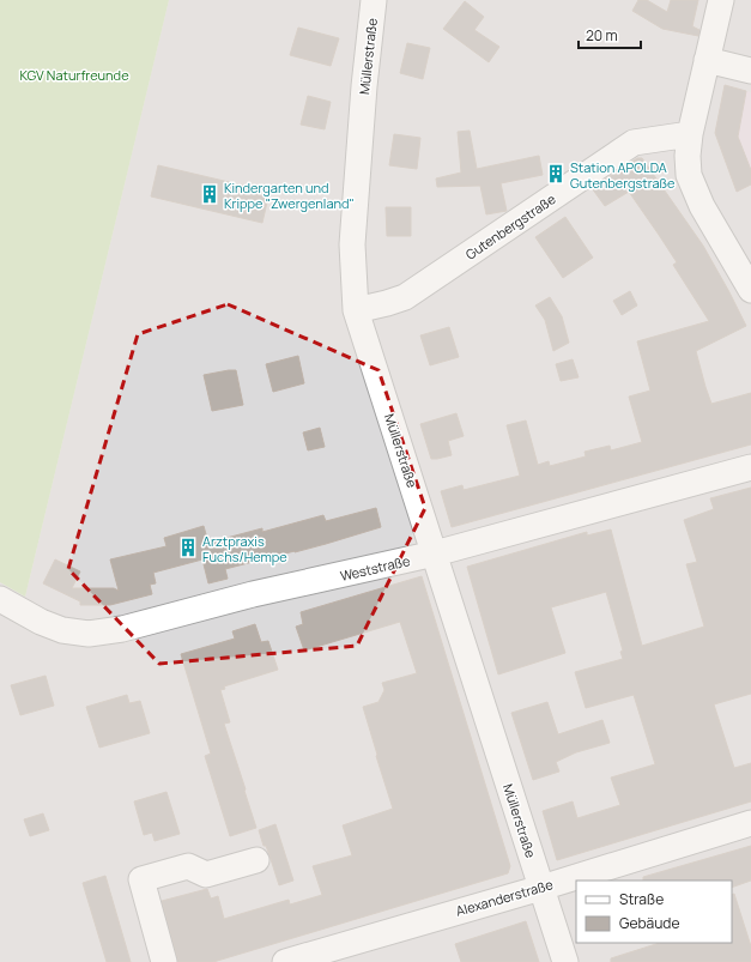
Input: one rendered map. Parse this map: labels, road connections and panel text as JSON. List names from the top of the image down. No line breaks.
{"streets":{"street":["Müllerstraße","Gutenbergstraße","Weststraße","Alexanderstraße"]},"crossings":[["Müllerstraße","Gutenbergstraße"],["Müllerstraße","Weststraße"],["Müllerstraße","Alexanderstraße"]],"parks":["KGV Naturfreunde"],"places":{"building":["Station APOLDA Gutenbergstraße","Kindergarten und Krippe \"Zwergenland\"","Arztpraxis Fuchs/Hempe"]},"legend":["Straße","Gebäude"],"scale_bar":"20 m"}
